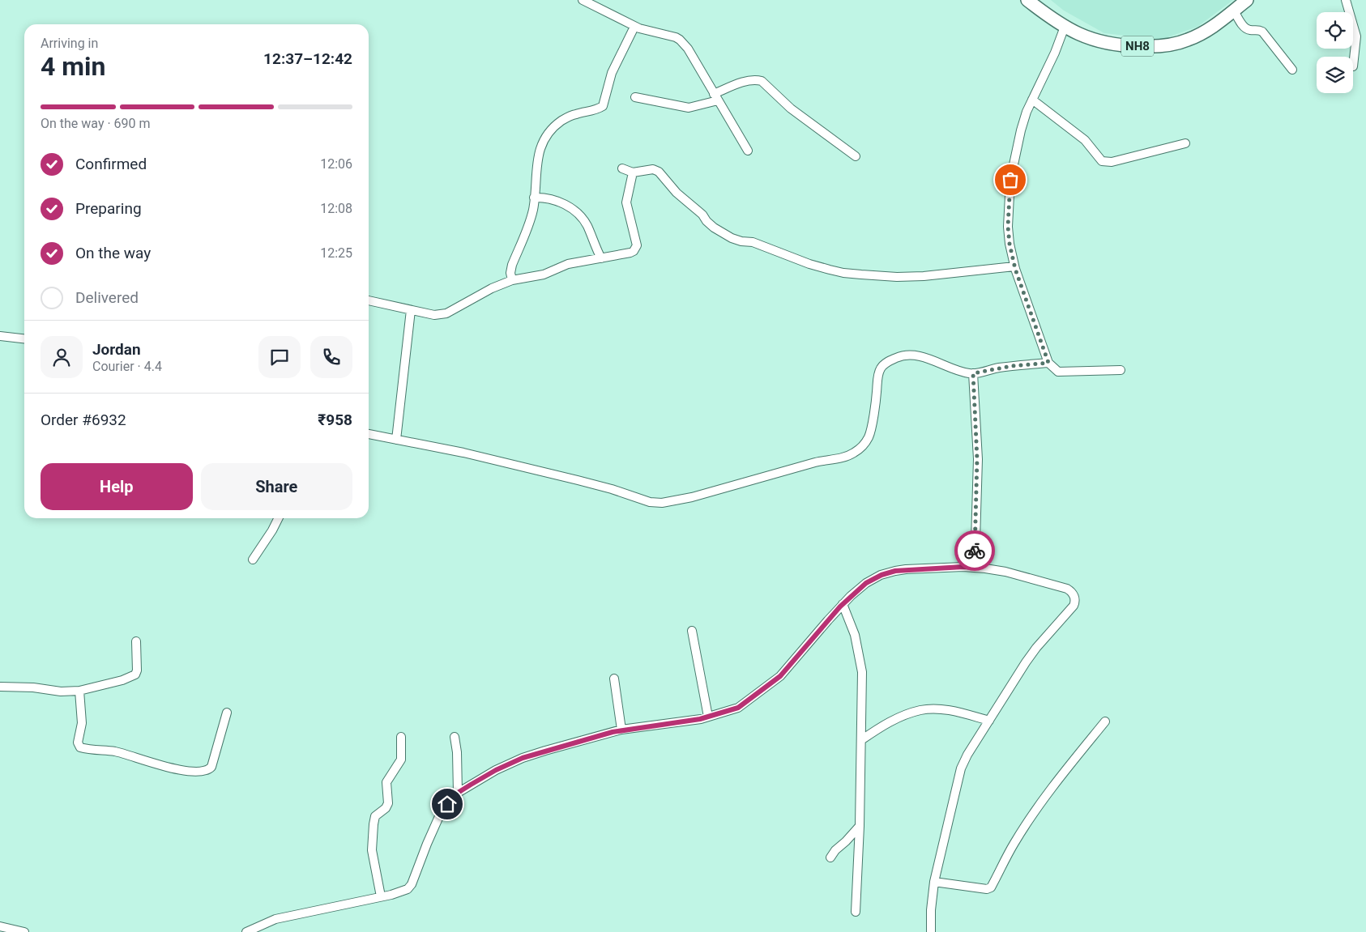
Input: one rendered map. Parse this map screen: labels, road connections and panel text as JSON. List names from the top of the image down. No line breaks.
{"streets":{"highway":["NH8"]},"page":{"heading":["4 min","Arriving in","12:37–12:42"],"panel":["Jordan","Courier · 4.4","Order #6932","₹958"],"bar":"On the way · 690 m","list":[["Confirmed","12:06"],["Preparing","12:08"],["On the way","12:25"],"Delivered"],"buttons":["Help","Share"]}}
